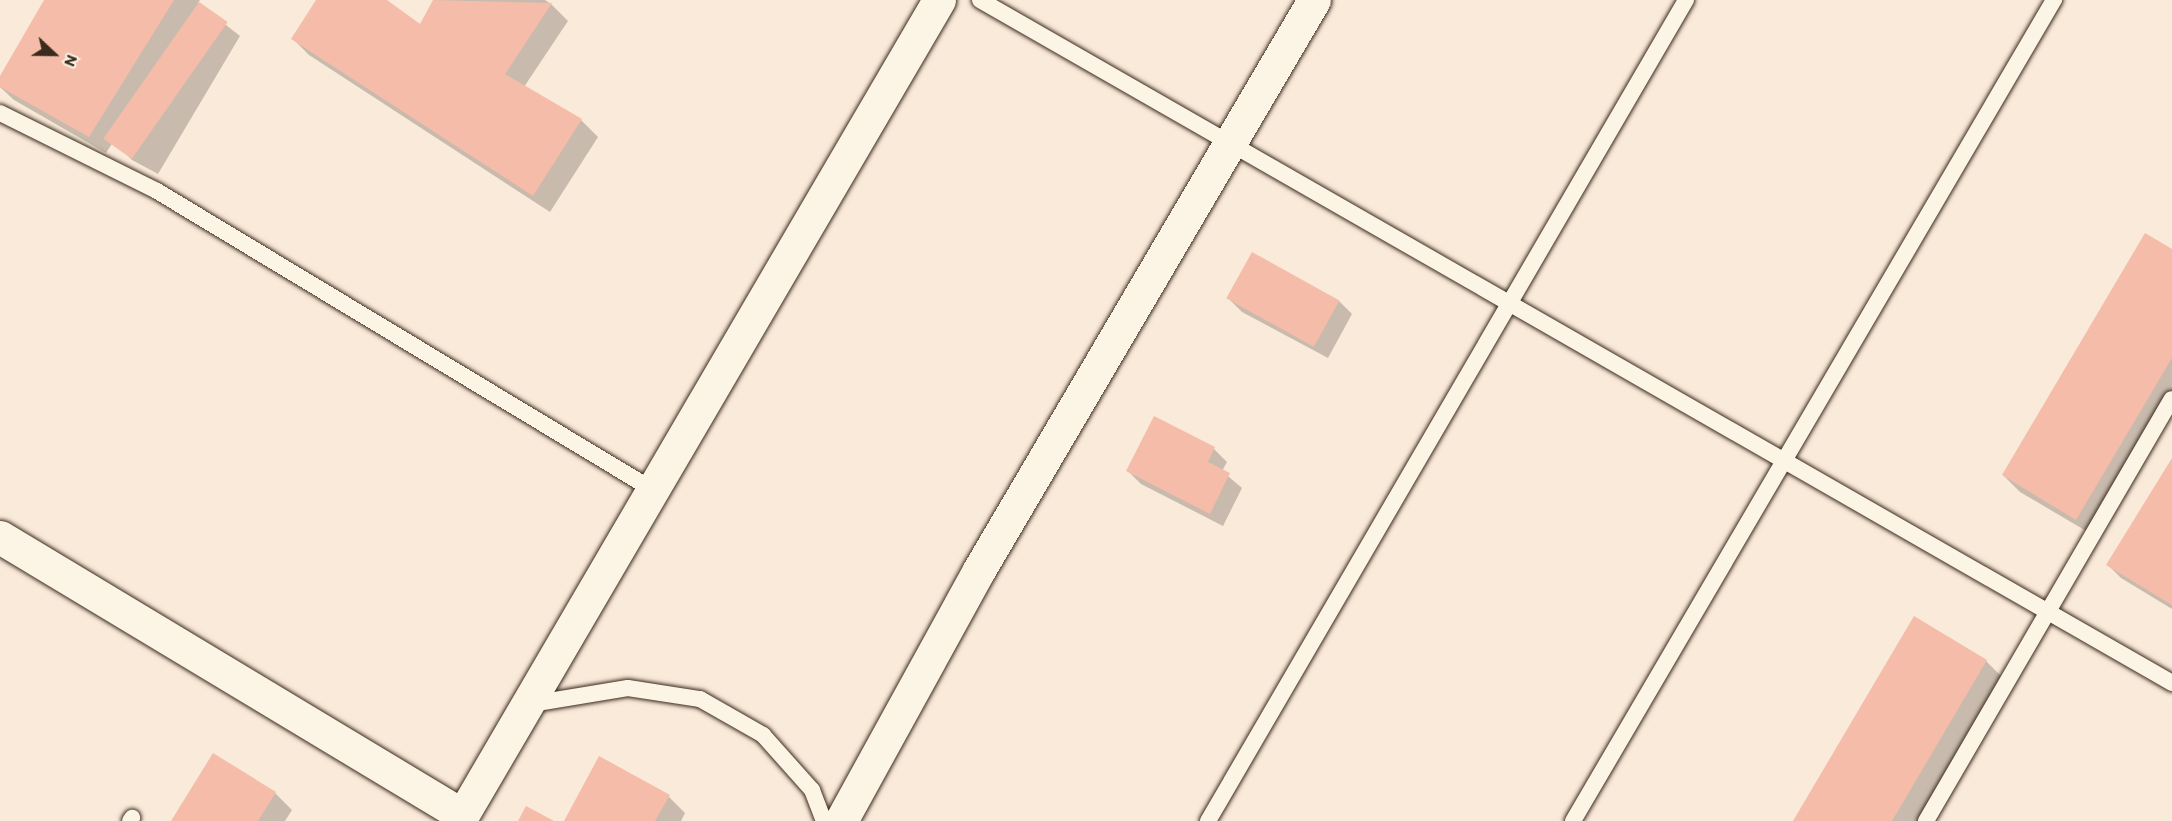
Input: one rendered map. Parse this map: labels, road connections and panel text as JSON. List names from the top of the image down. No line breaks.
{"north":"right"}
